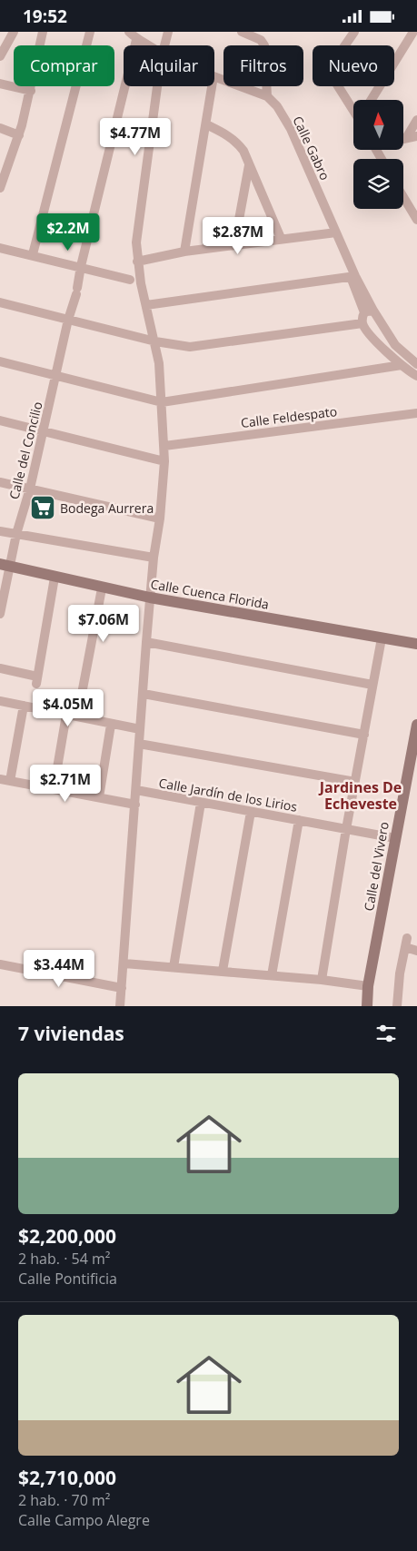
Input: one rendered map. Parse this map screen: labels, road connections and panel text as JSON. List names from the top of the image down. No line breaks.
{"streets":{"street":["Calle Gabro","Calle Feldespato","Calle del Concilio","Calle Cuenca Florida","Calle Jardín de los Lirios","Calle del Vivero"]},"crossings":[["Calle del Concilio","Calle Cuenca Florida"],["Calle Jardín de los Lirios","Calle del Vivero"]],"districts":["Jardines De Echeveste"],"places":{"supermarket":["Bodega Aurrera"]},"north":"top","page":{"status":"19:52","chip":["Comprar","Alquilar","Filtros","Nuevo"],"price":["$4.77M","$2.2M","$2.87M","$7.06M","$4.05M","$2.71M","$3.44M"],"heading":"7 viviendas","list":[{"name":"$2,200,000","note":"2 hab. · 54 m² · Calle Pontificia"},{"name":"$2,710,000","note":"2 hab. · 70 m² · Calle Campo Alegre"}]}}
